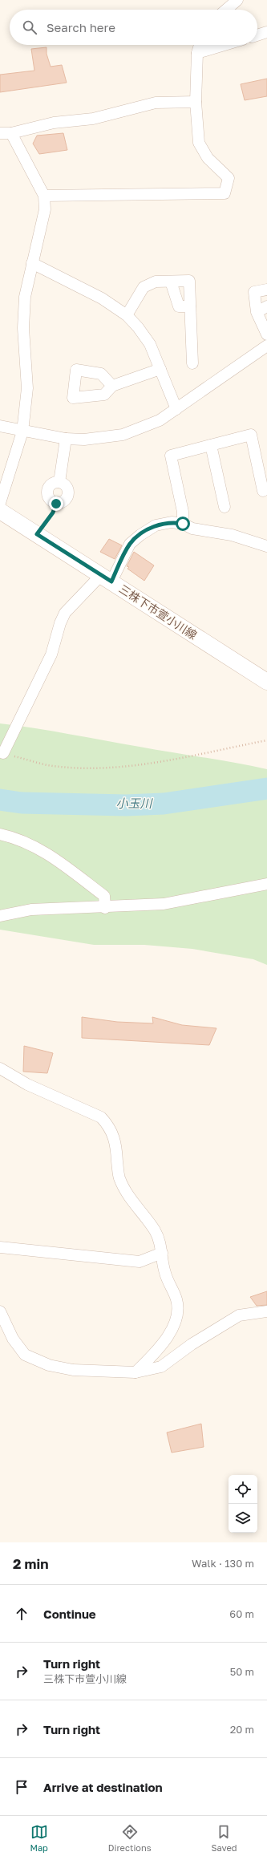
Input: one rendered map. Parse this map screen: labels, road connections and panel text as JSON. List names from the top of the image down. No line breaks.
{"streets":{"main road":["三株下市萱小川線"]},"water":["小玉川"],"page":{"search":"Search here","heading":["2 min","Walk · 130 m"],"list":[["Continue","60 m"],["Turn right","三株下市萱小川線","50 m"],["Turn right","20 m"],"Arrive at destination"],"nav":["Map","Directions","Saved"]}}
